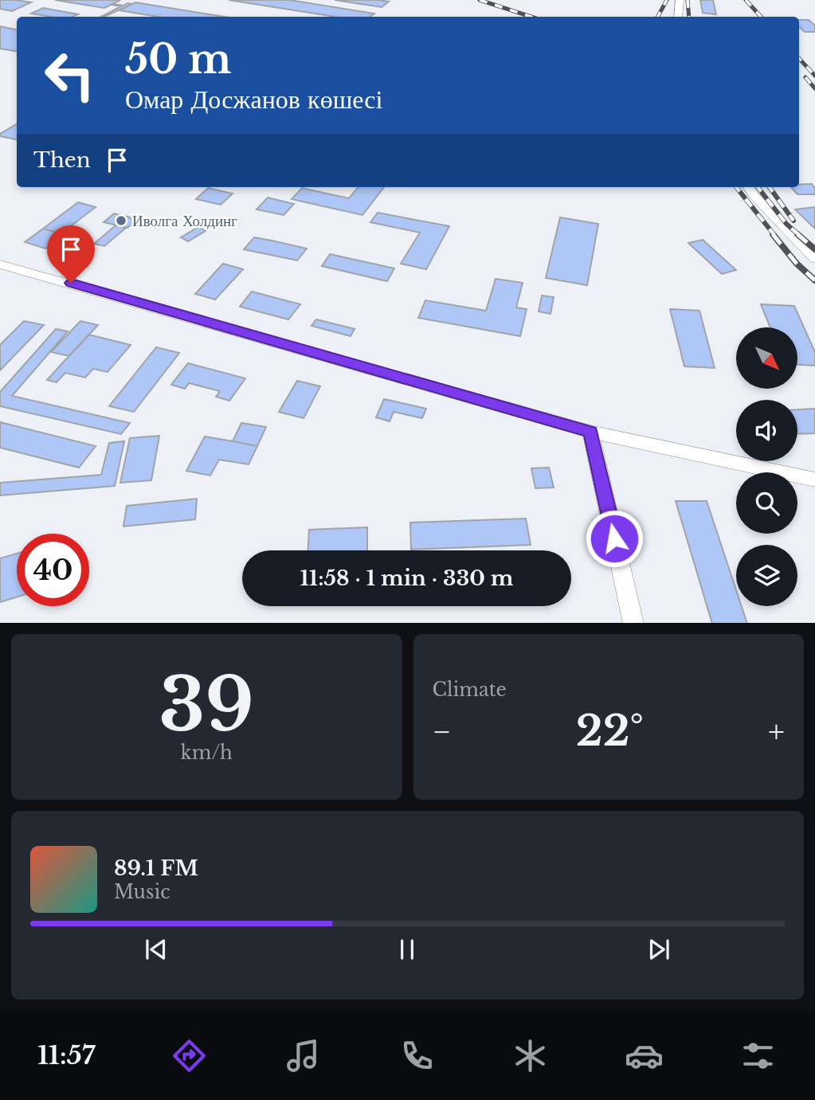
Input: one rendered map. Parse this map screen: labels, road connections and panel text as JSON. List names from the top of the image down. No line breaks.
{"places":["Иволга Холдинг"],"north":"bottom right","page":{"turn":["50 m","Омар Досжанов көшесі"],"then":"Then","limit":"40","trip":"11:58 · 1 min · 330 m","tile":[["39","km/h"],"Climate"],"heat":["−","22°","+"],"song":["89.1 FM","Music"],"tabs":"11:57"}}
